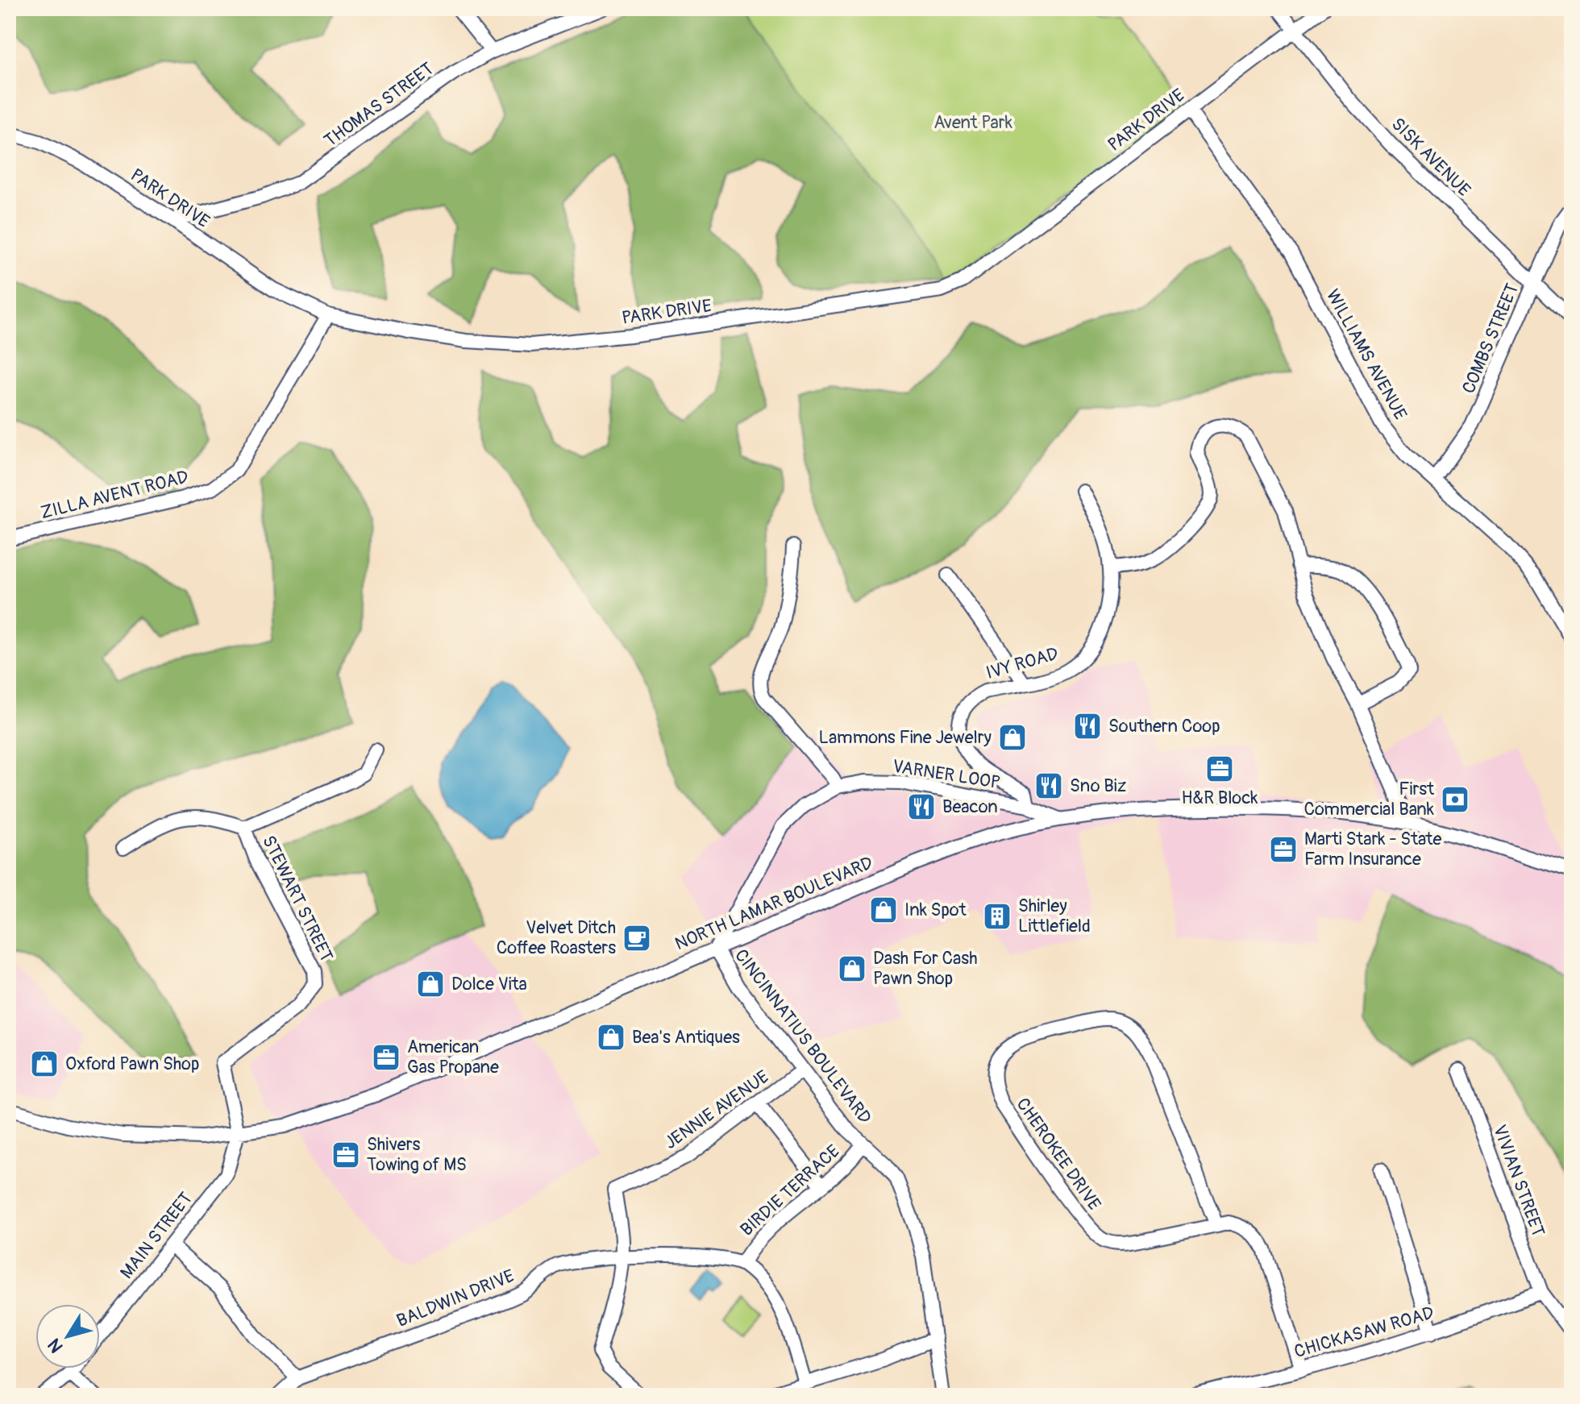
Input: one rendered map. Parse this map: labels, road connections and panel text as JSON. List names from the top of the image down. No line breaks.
{"streets":{"street":["THOMAS STREET","PARK DRIVE","SISK AVENUE","COMBS STREET","WILLIAMS AVENUE","ZILLA AVENT ROAD","IVY ROAD","VARNER LOOP","STEWART STREET","NORTH LAMAR BOULEVARD","CINCINNATIUS BOULEVARD","JENNIE AVENUE","CHEROKEE DRIVE","VIVIAN STREET","BIRDIE TERRACE","MAIN STREET","BALDWIN DRIVE","CHICKASAW ROAD"]},"crossings":[["THOMAS STREET","PARK DRIVE"],["PARK DRIVE","SISK AVENUE"],["PARK DRIVE","WILLIAMS AVENUE"],["PARK DRIVE","ZILLA AVENT ROAD"],["SISK AVENUE","COMBS STREET"],["COMBS STREET","WILLIAMS AVENUE"],["IVY ROAD","VARNER LOOP"],["VARNER LOOP","NORTH LAMAR BOULEVARD"],["VARNER LOOP","CINCINNATIUS BOULEVARD"],["STEWART STREET","NORTH LAMAR BOULEVARD"],["STEWART STREET","MAIN STREET"],["NORTH LAMAR BOULEVARD","CINCINNATIUS BOULEVARD"],["NORTH LAMAR BOULEVARD","MAIN STREET"],["CINCINNATIUS BOULEVARD","JENNIE AVENUE"],["CINCINNATIUS BOULEVARD","BIRDIE TERRACE"],["JENNIE AVENUE","BALDWIN DRIVE"],["CHEROKEE DRIVE","CHICKASAW ROAD"],["VIVIAN STREET","CHICKASAW ROAD"],["BIRDIE TERRACE","BALDWIN DRIVE"]],"parks":["Avent Park"],"places":{"restaurant":["Southern Coop","Sno Biz","Beacon"],"shop":["Lammons Fine Jewelry","Ink Spot","Dash For Cash Pawn Shop","Dolce Vita","Bea's Antiques","Oxford Pawn Shop"],"office":["H&R Block","Marti Stark - State Farm Insurance","American Gas Propane","Shivers Towing of MS"],"bank":["First Commercial Bank"],"building":["Shirley Littlefield"],"cafe":["Velvet Ditch Coffee Roasters"]},"north":"bottom left"}
